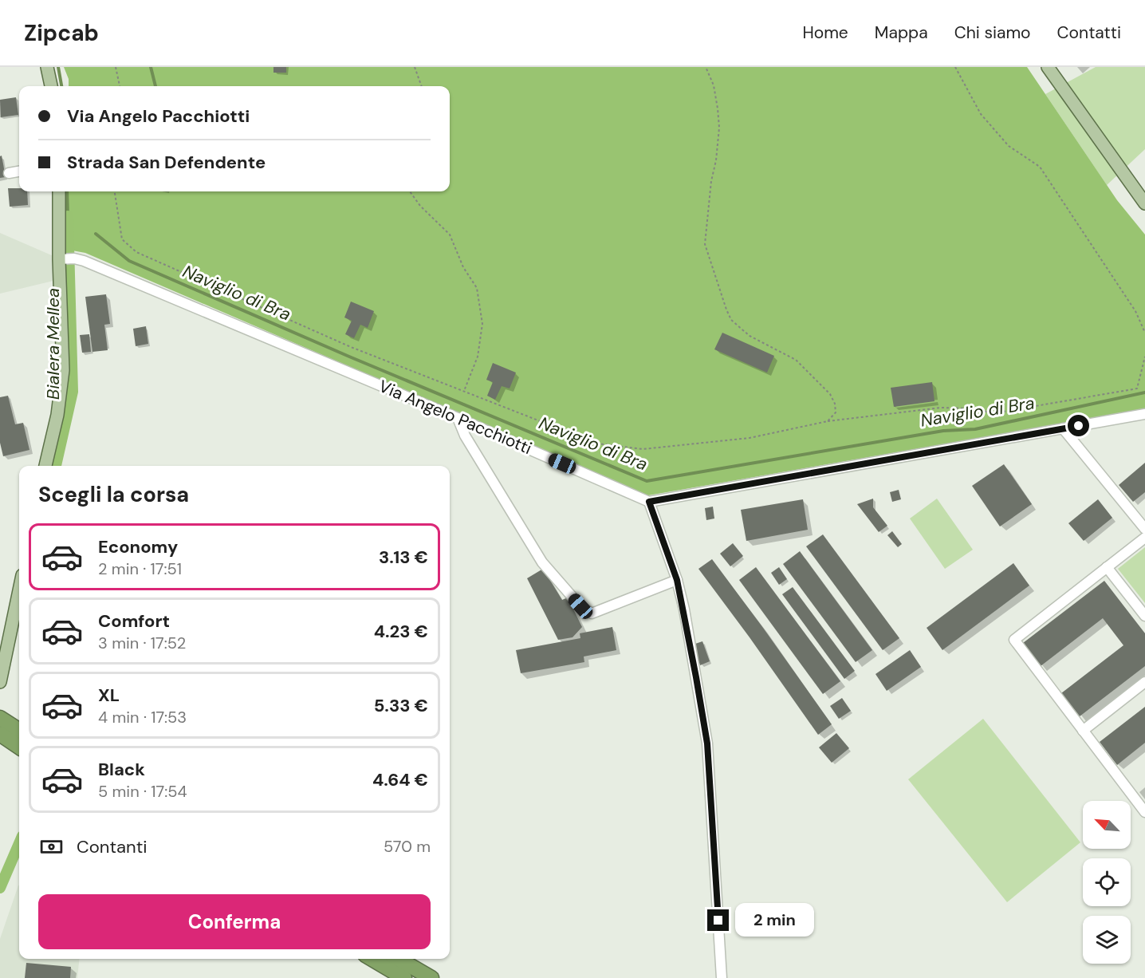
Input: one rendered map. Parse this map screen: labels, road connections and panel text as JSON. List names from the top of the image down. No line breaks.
{"streets":{"street":["Via Angelo Pacchiotti"]},"water":["Naviglio di Bra","Bialera Mellea"],"north":"top left","page":{"header":"Zipcab","nav":["Home","Mappa","Chi siamo","Contatti"],"banner":["Via Angelo Pacchiotti","Strada San Defendente"],"heading":"Scegli la corsa","list":[{"name":"Economy","note":"2 min · 17:51","value":"3.13 €"},{"name":"Comfort","note":"3 min · 17:52","value":"4.23 €"},{"name":"XL","note":"4 min · 17:53","value":"5.33 €"},{"name":"Black","note":"5 min · 17:54","value":"4.64 €"}],"pay":["Contanti","570 m"],"buttons":"Conferma","bubble":"2 min"}}
